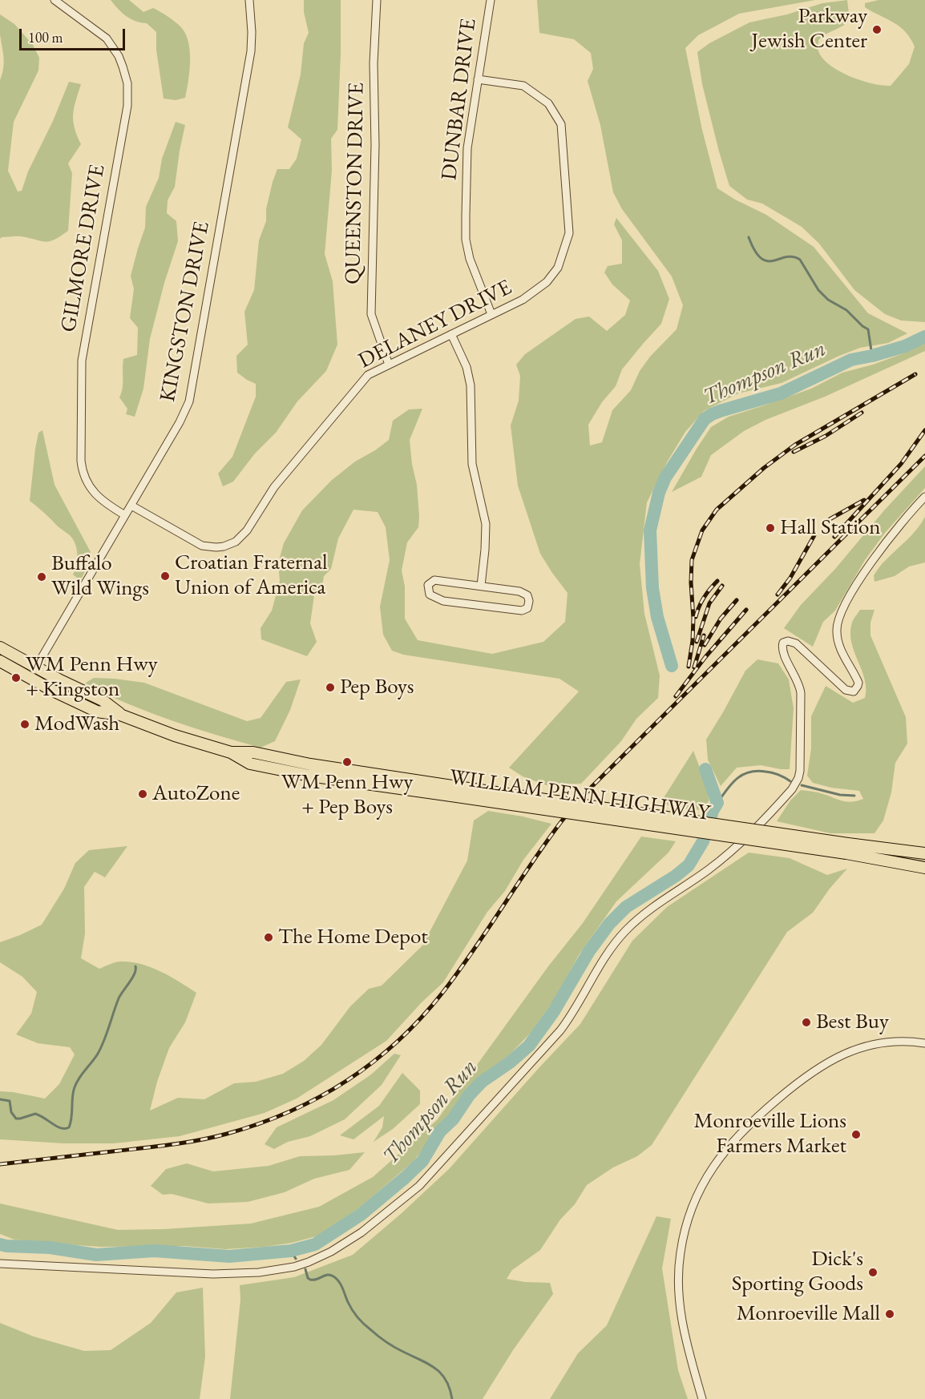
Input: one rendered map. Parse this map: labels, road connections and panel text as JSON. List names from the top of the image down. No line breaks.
{"streets":{"highway":["WILLIAM PENN HIGHWAY"],"street":["DUNBAR DRIVE","QUEENSTON DRIVE","GILMORE DRIVE","KINGSTON DRIVE","DELANEY DRIVE"]},"crossings":[["DUNBAR DRIVE","DELANEY DRIVE"],["QUEENSTON DRIVE","DELANEY DRIVE"],["GILMORE DRIVE","KINGSTON DRIVE"],["KINGSTON DRIVE","DELANEY DRIVE"],["KINGSTON DRIVE","WILLIAM PENN HIGHWAY"]],"water":["Thompson Run"],"places":["Parkway Jewish Center","Hall Station","Croatian Fraternal Union of America","Buffalo Wild Wings","WM Penn Hwy + Kingston","Pep Boys","ModWash","WM Penn Hwy + Pep Boys","AutoZone","The Home Depot","Best Buy","Monroeville Lions Farmers Market","Dick's Sporting Goods","Monroeville Mall"],"scale_bar":"100 m"}
